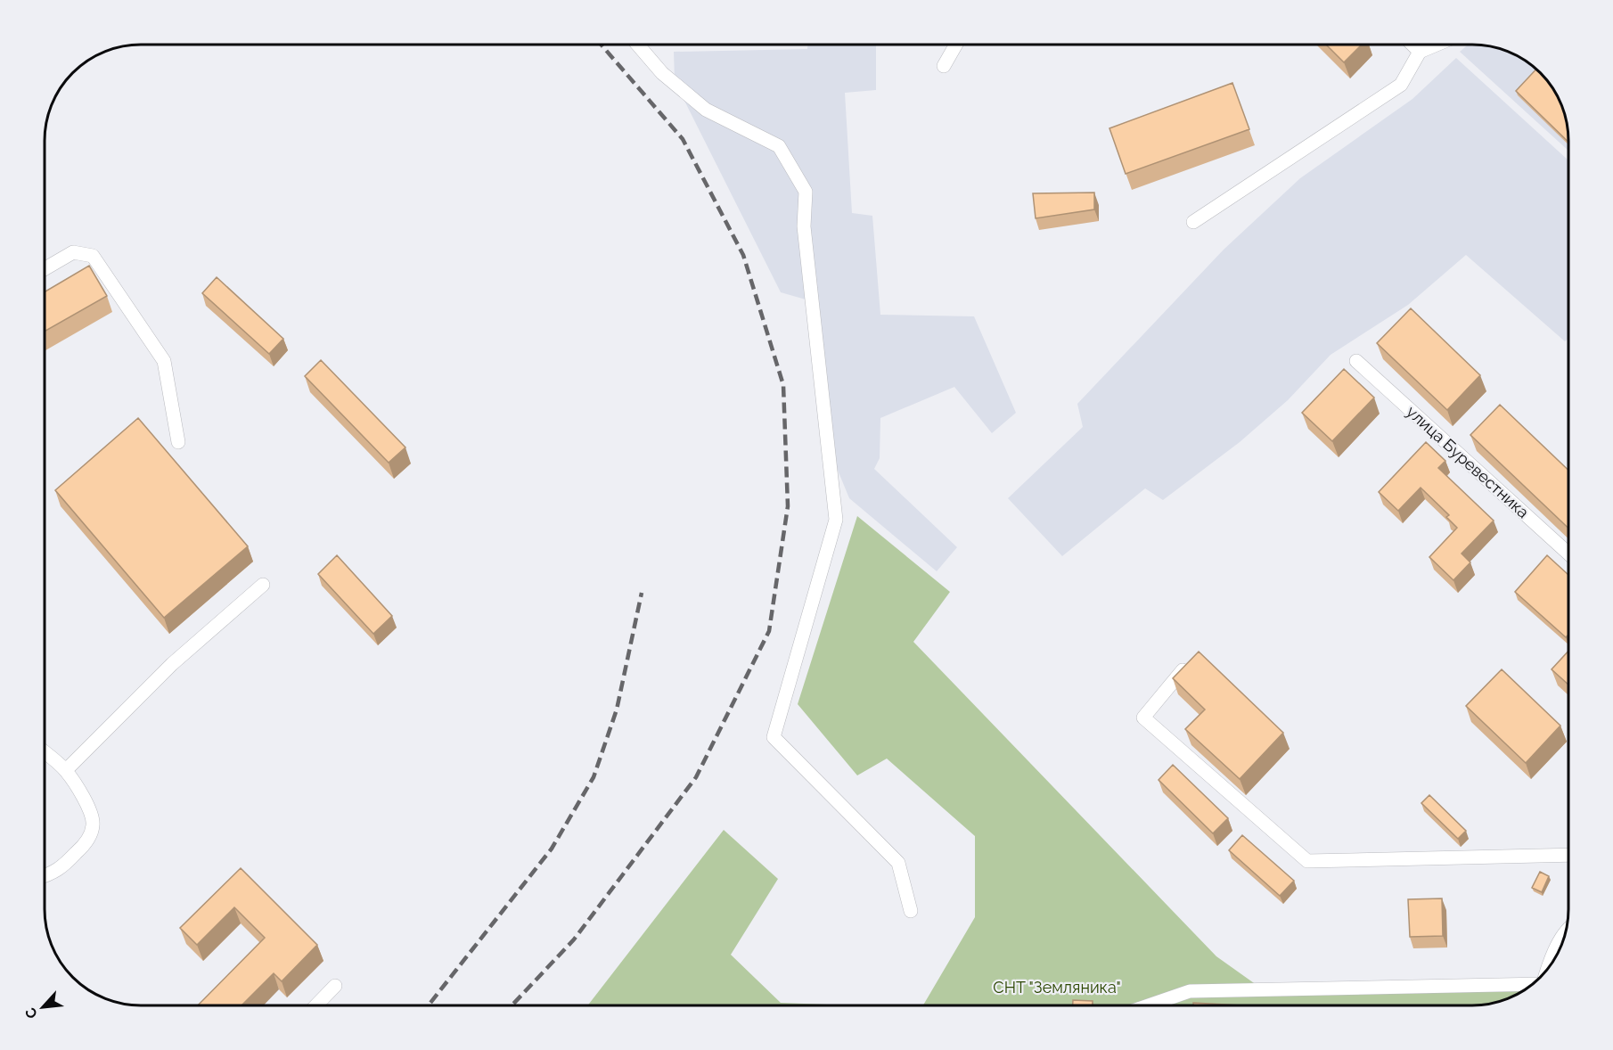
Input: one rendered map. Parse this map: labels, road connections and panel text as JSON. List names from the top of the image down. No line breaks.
{"streets":{"street":["улица Буревестника"]},"parks":["СНТ \"Земляника\""],"north":"bottom left"}
